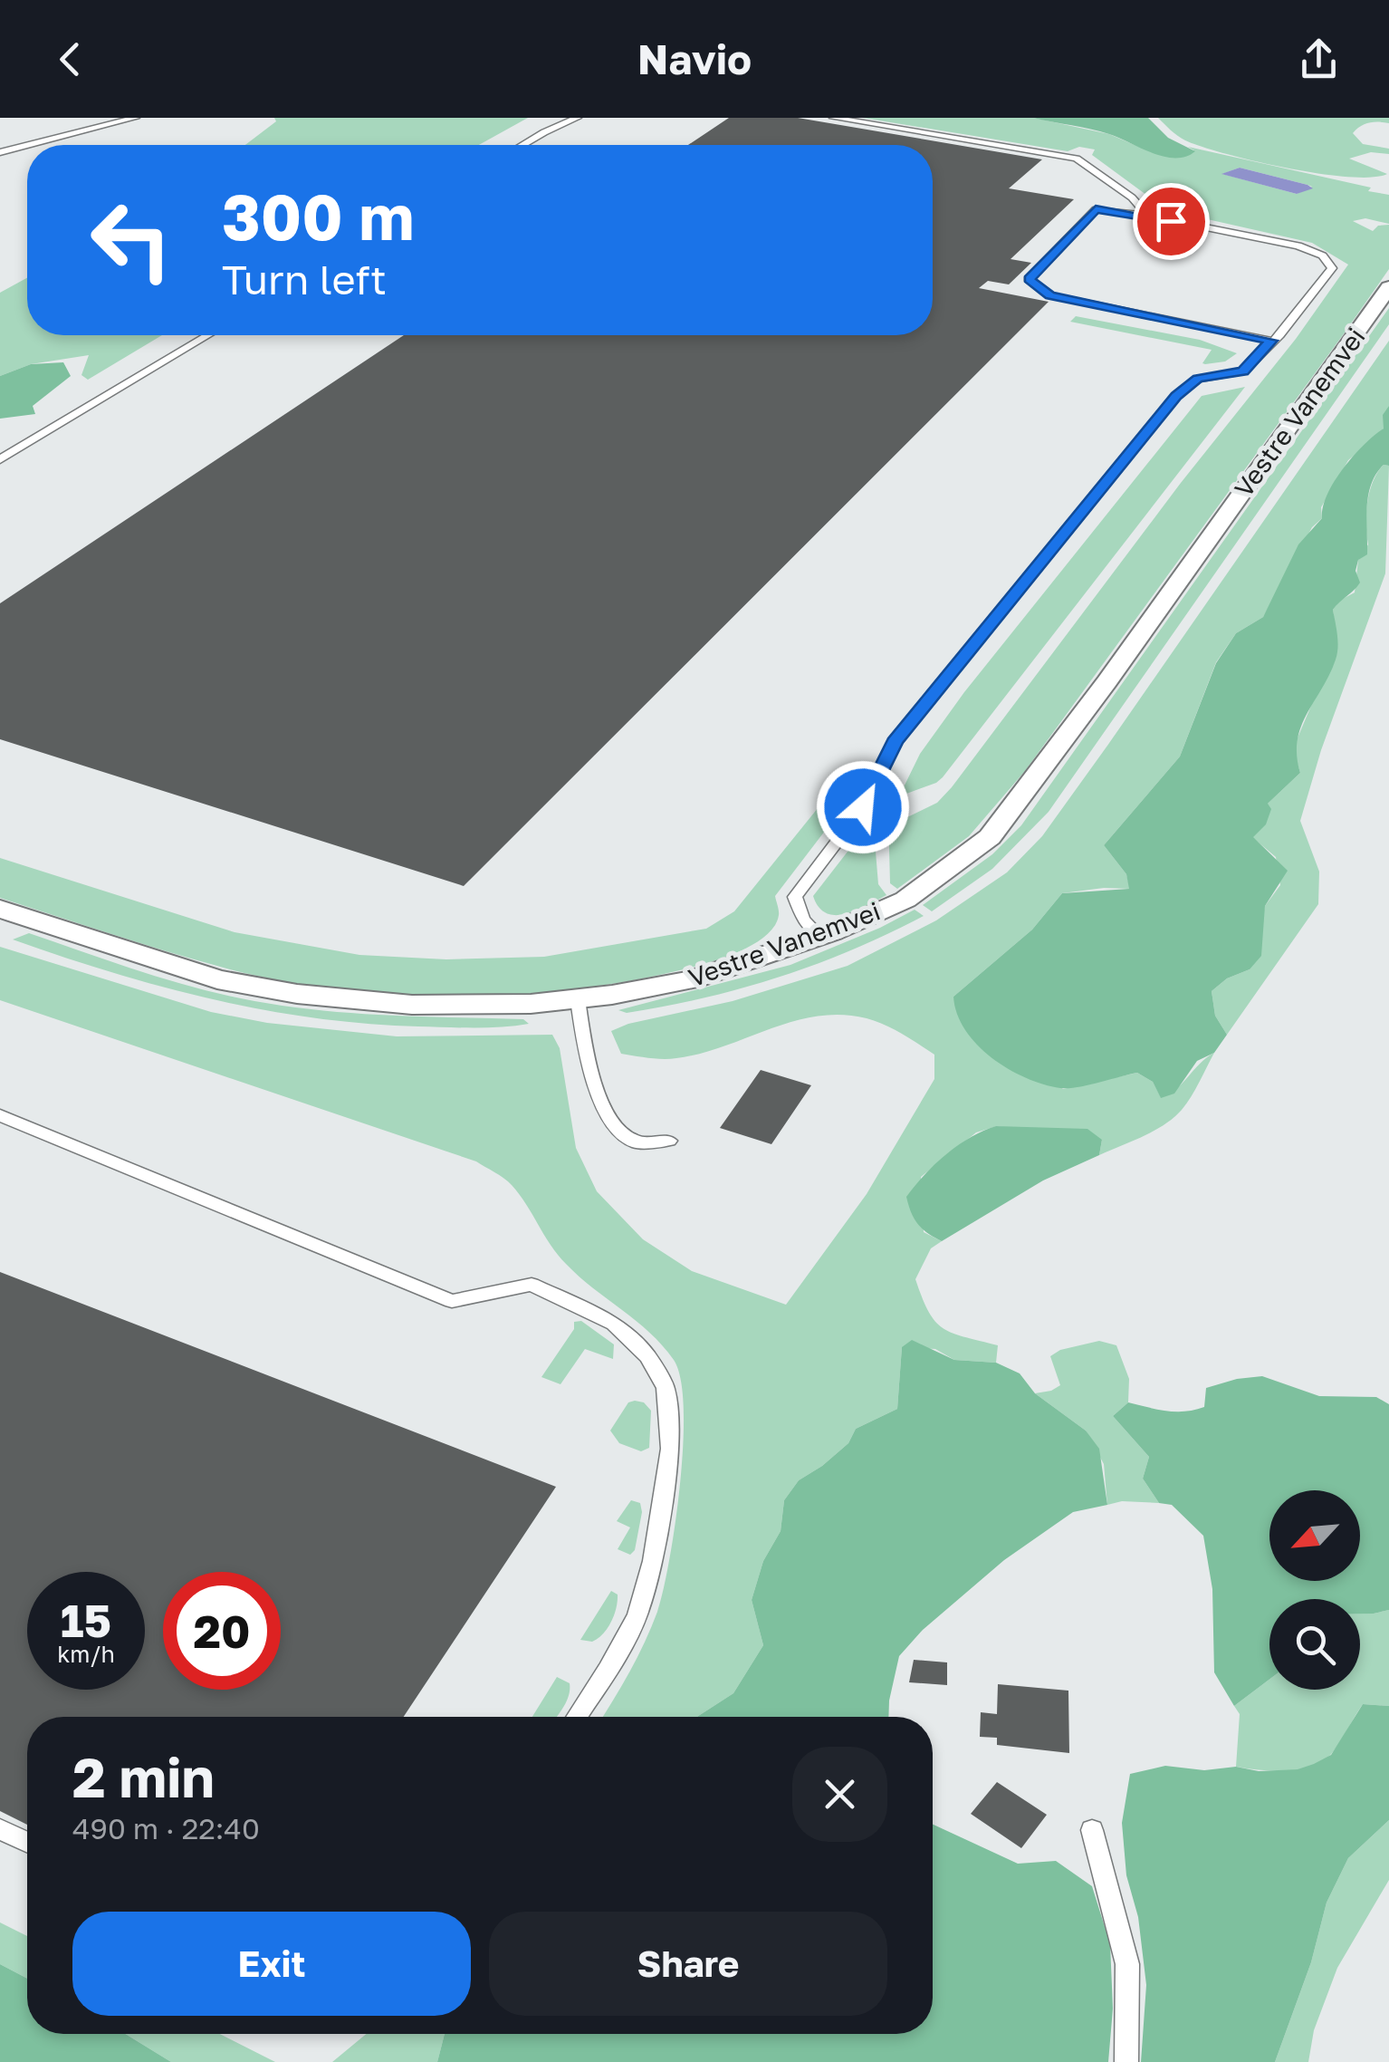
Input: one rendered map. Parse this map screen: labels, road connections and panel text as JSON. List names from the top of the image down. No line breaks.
{"streets":{"street":["Vestre Vanemvei"]},"north":"bottom left","page":{"header":"Navio","turn":["300 m","Turn left"],"speed":"15 km/h","limit":"20","heading":["2 min","490 m · 22:40"],"buttons":["Exit","Share"]}}
